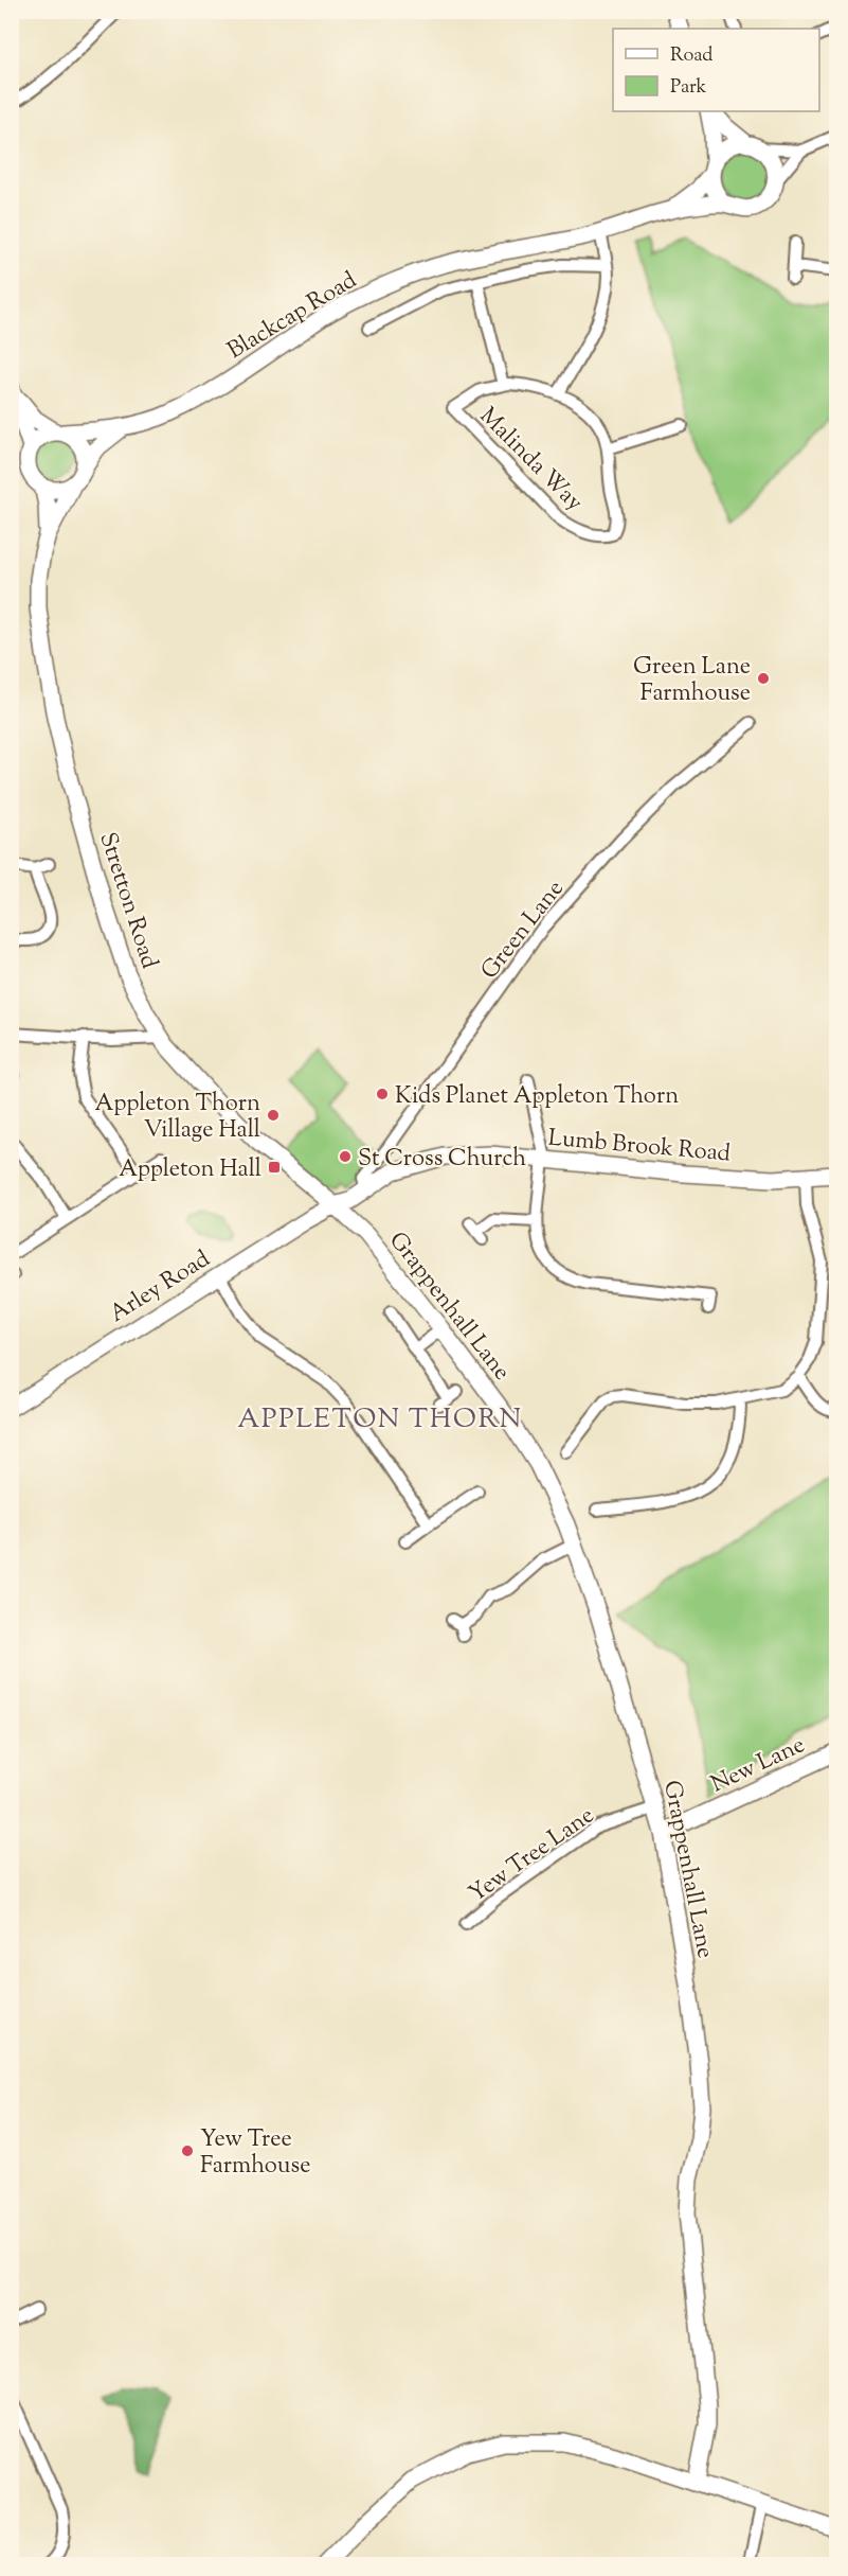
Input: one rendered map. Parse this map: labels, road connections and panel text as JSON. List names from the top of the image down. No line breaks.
{"streets":{"main road":["Blackcap Road","Stretton Road","Lumb Brook Road","Arley Road","Grappenhall Lane","New Lane"],"street":["Malinda Way","Green Lane","Yew Tree Lane"]},"crossings":[["Blackcap Road","Stretton Road"],["Stretton Road","Lumb Brook Road"],["Stretton Road","Arley Road"],["Stretton Road","Grappenhall Lane"],["Green Lane","Lumb Brook Road"],["Lumb Brook Road","Arley Road"],["Lumb Brook Road","Grappenhall Lane"],["Arley Road","Grappenhall Lane"],["Grappenhall Lane","New Lane"],["Grappenhall Lane","Yew Tree Lane"]],"districts":["APPLETON THORN"],"places":{"other":["Green Lane Farmhouse","Kids Planet Appleton Thorn","Appleton Thorn Village Hall","St Cross Church","Yew Tree Farmhouse"],"transit":["Appleton Hall"]},"legend":["Road","Park"]}
